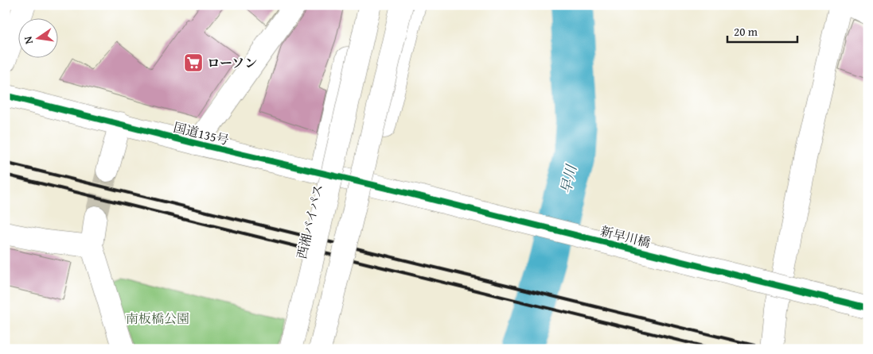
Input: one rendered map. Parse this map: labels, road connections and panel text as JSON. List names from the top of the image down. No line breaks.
{"streets":{"main road":["国道135号","西湘バイパス","新早川橋"]},"crossings":[["国道135号","新早川橋"]],"water":["早川"],"parks":["南板橋公園"],"places":{"supermarket":["ローソン"]},"scale_bar":"20 m","north":"left"}
